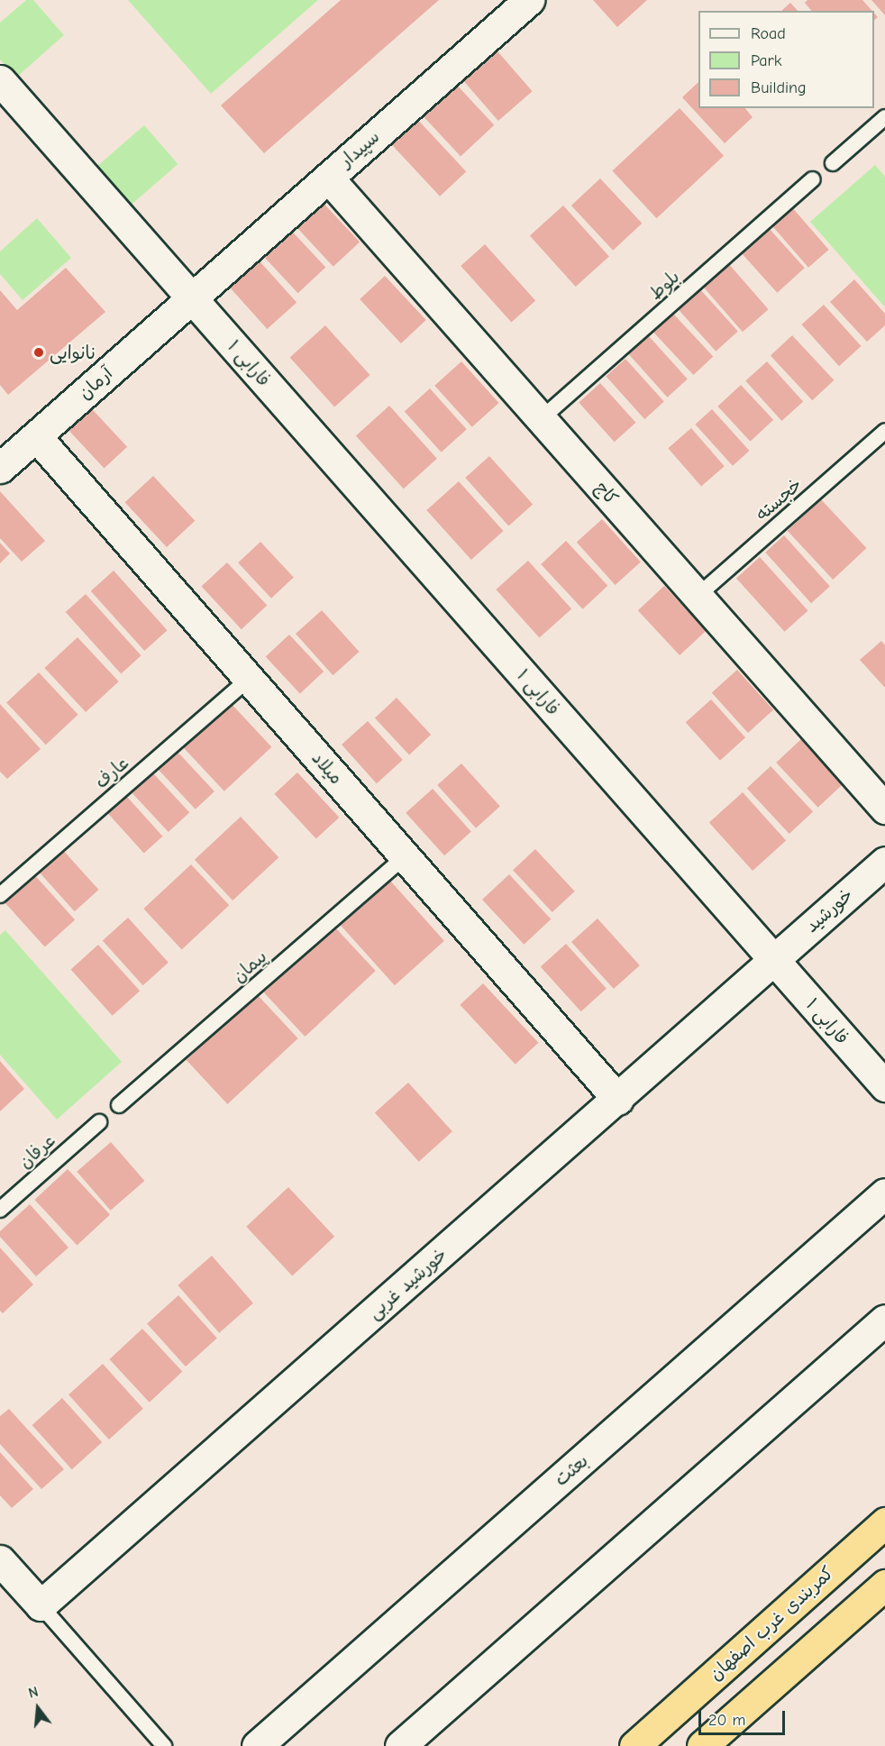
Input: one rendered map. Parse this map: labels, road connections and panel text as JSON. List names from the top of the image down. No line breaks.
{"streets":{"highway":["کمربندی غرب اصفهان"],"street":["سپیدار","فارابی ۱","آرمان","کاج","میلاد","خورشید","خورشید غربی","بعثت"],"lane":["بلوط","خجسته","عارف","پیمان","عرفان"]},"crossings":[["سپیدار","فارابی ۱"],["سپیدار","آرمان"],["سپیدار","کاج"],["بلوط","کاج"],["فارابی ۱","آرمان"],["فارابی ۱","خورشید"],["فارابی ۱","خورشید غربی"],["آرمان","میلاد"],["کاج","خجسته"],["میلاد","عارف"],["میلاد","پیمان"],["میلاد","خورشید غربی"],["خورشید","خورشید غربی"]],"places":["نانوایی"],"legend":["Road","Park","Building"],"scale_bar":"20 m","north":"top"}
